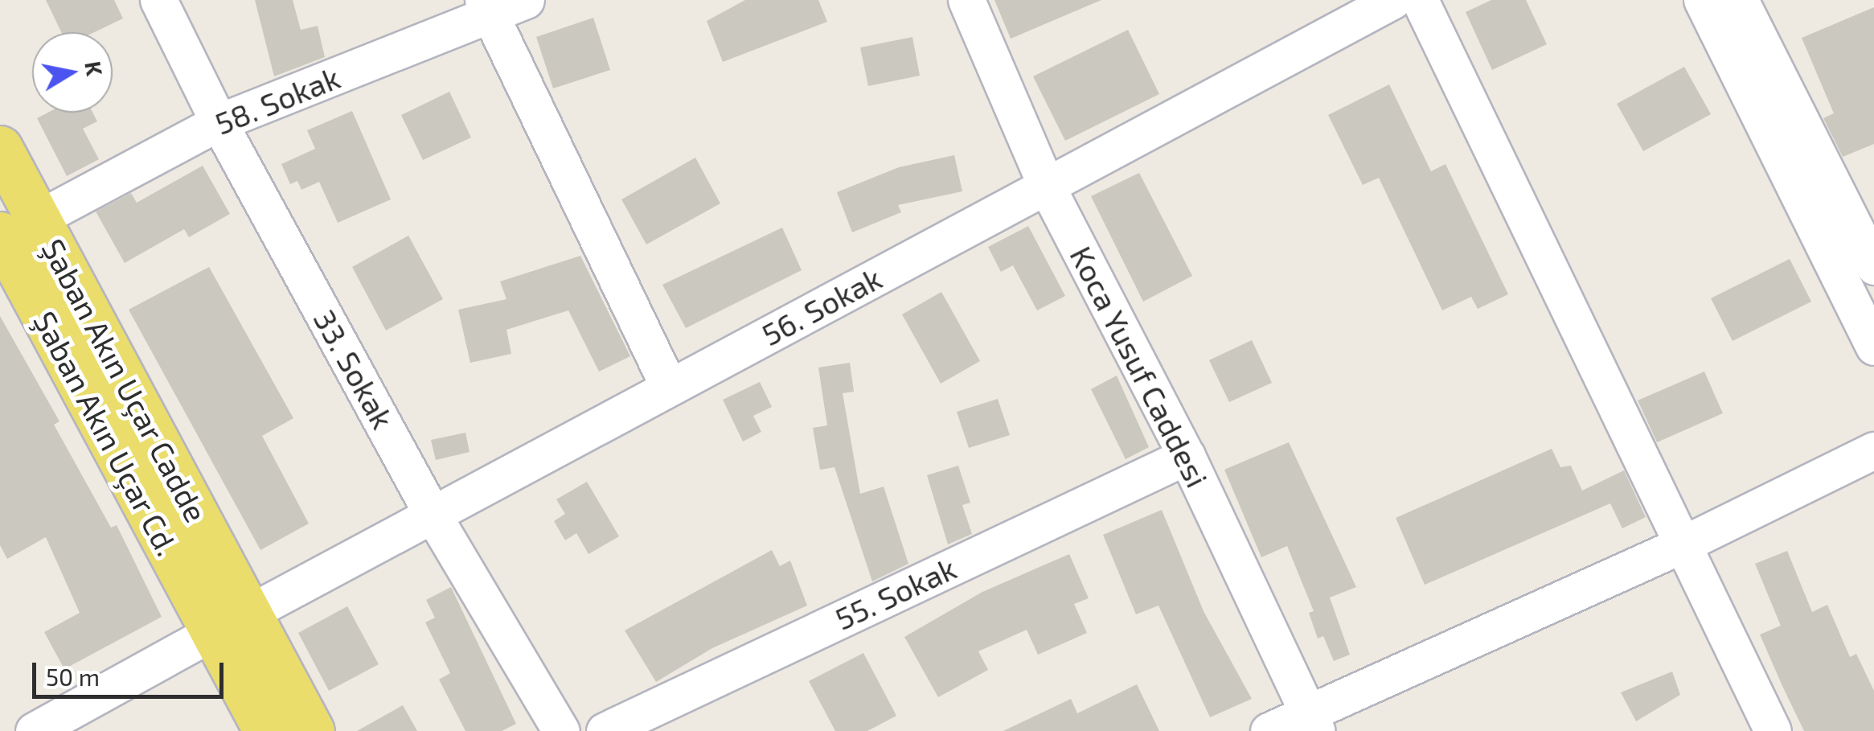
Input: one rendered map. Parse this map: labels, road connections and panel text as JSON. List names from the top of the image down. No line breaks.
{"streets":{"main road":["Şaban Akın Uçar Cadde","Şaban Akın Uçar Cd."],"street":["58. Sokak","56. Sokak","Koca Yusuf Caddesi","33. Sokak","55. Sokak"]},"crossings":[["58. Sokak","33. Sokak"],["58. Sokak","Şaban Akın Uçar Cadde"],["58. Sokak","Şaban Akın Uçar Cd."],["56. Sokak","Koca Yusuf Caddesi"],["56. Sokak","33. Sokak"],["56. Sokak","Şaban Akın Uçar Cd."],["Koca Yusuf Caddesi","55. Sokak"],["Şaban Akın Uçar Cadde","Şaban Akın Uçar Cd."]],"scale_bar":"50 m","north":"right"}
